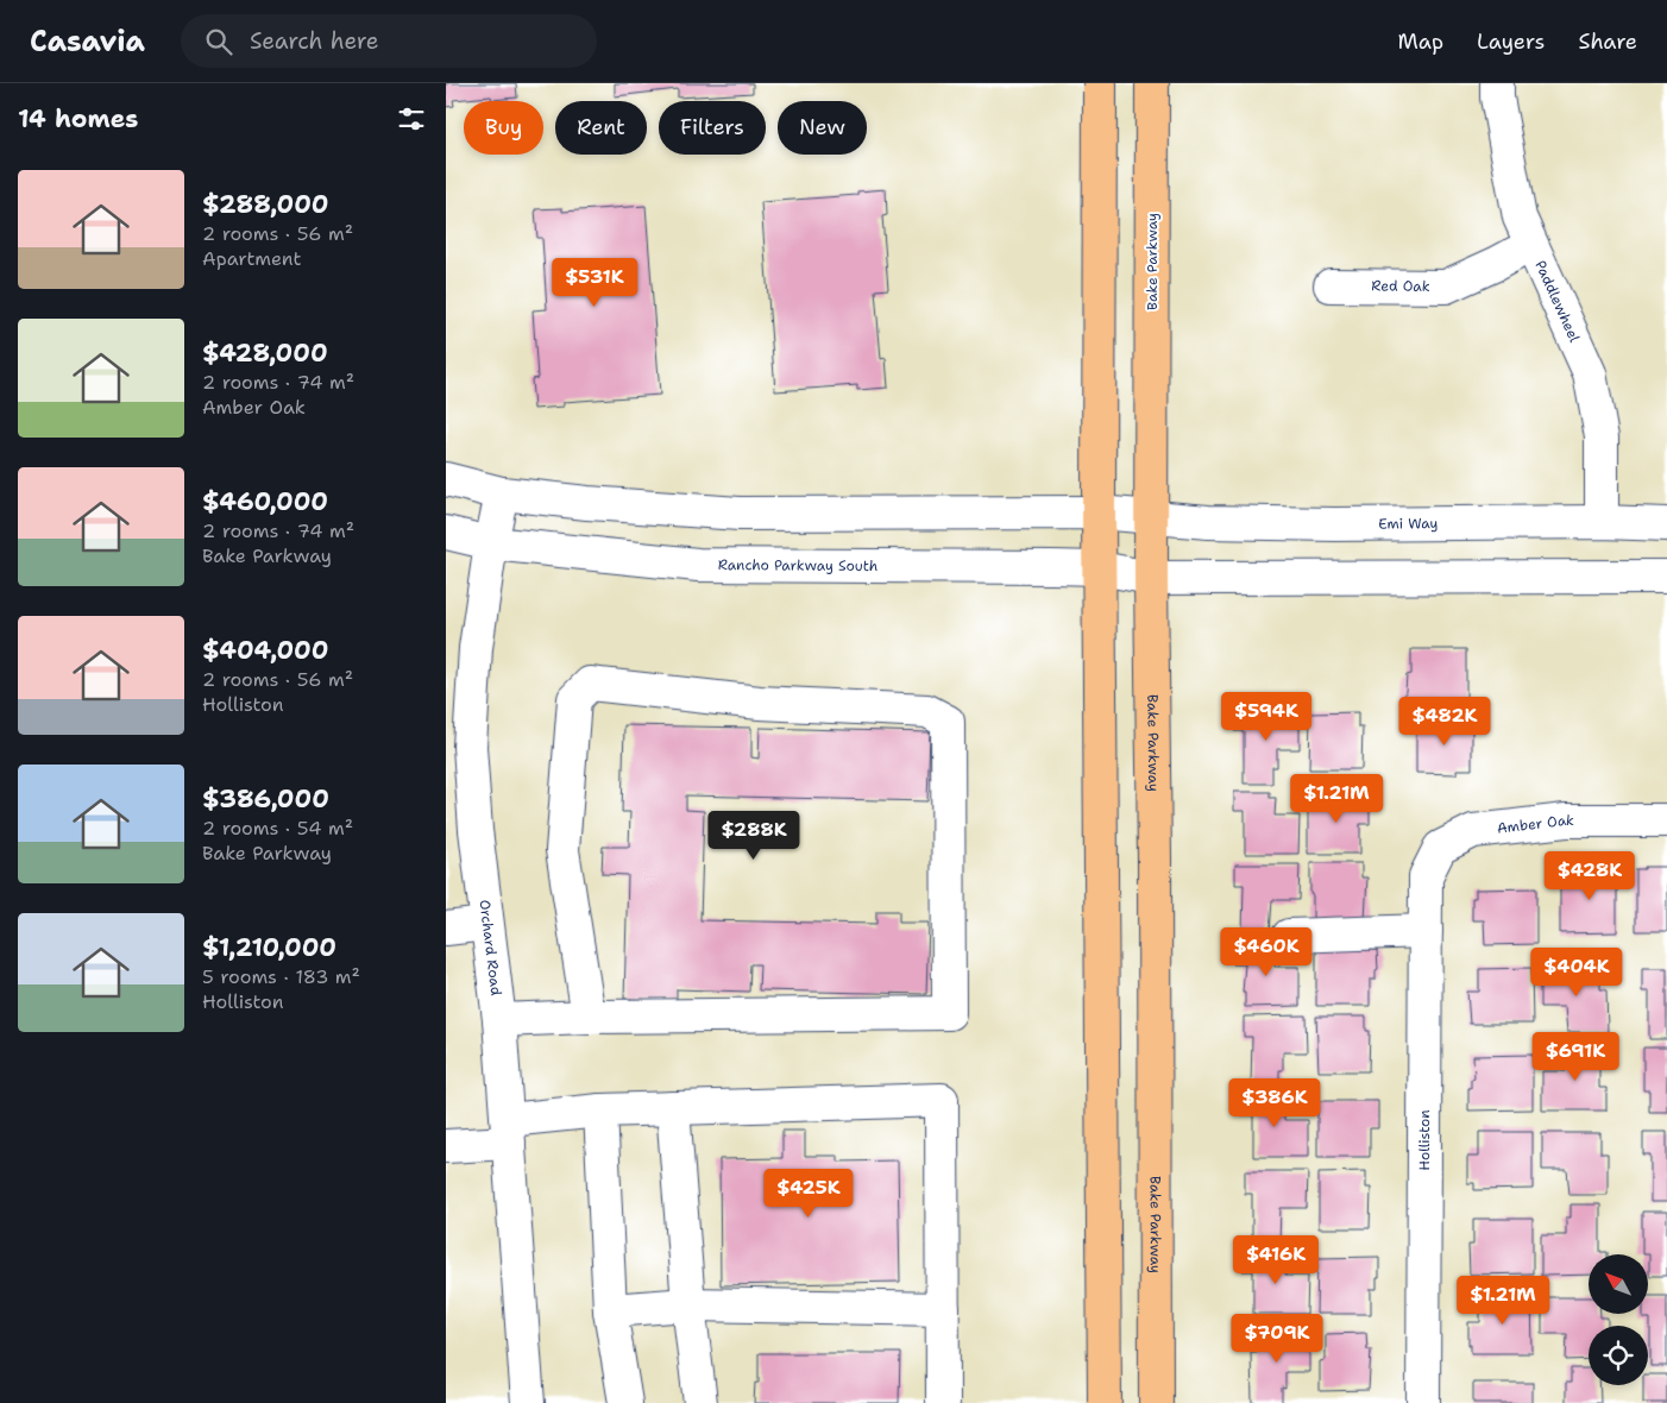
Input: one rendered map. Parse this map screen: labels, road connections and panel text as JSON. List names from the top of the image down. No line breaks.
{"streets":{"main road":["Bake Parkway"],"street":["Red Oak","Paddlewheel","Emi Way","Rancho Parkway South","Amber Oak","Orchard Road","Holliston"]},"crossings":[["Bake Parkway","Emi Way"],["Bake Parkway","Rancho Parkway South"],["Red Oak","Paddlewheel"],["Paddlewheel","Emi Way"],["Rancho Parkway South","Orchard Road"],["Amber Oak","Holliston"]],"north":"top left","page":{"header":"Casavia","search":"Search here","nav":["Map","Layers","Share"],"heading":"14 homes","chip":["Buy","Rent","Filters","New"],"list":[{"name":"$288,000","note":"2 rooms · 56 m² · Apartment"},{"name":"$428,000","note":"2 rooms · 74 m² · Amber Oak"},{"name":"$460,000","note":"2 rooms · 74 m² · Bake Parkway"},{"name":"$404,000","note":"2 rooms · 56 m² · Holliston"},{"name":"$386,000","note":"2 rooms · 54 m² · Bake Parkway"},{"name":"$1,210,000","note":"5 rooms · 183 m² · Holliston"}],"price":["$531K","$594K","$482K","$1.21M","$288K","$428K","$460K","$404K","$691K","$386K","$425K","$416K","$1.21M","$709K"]}}
